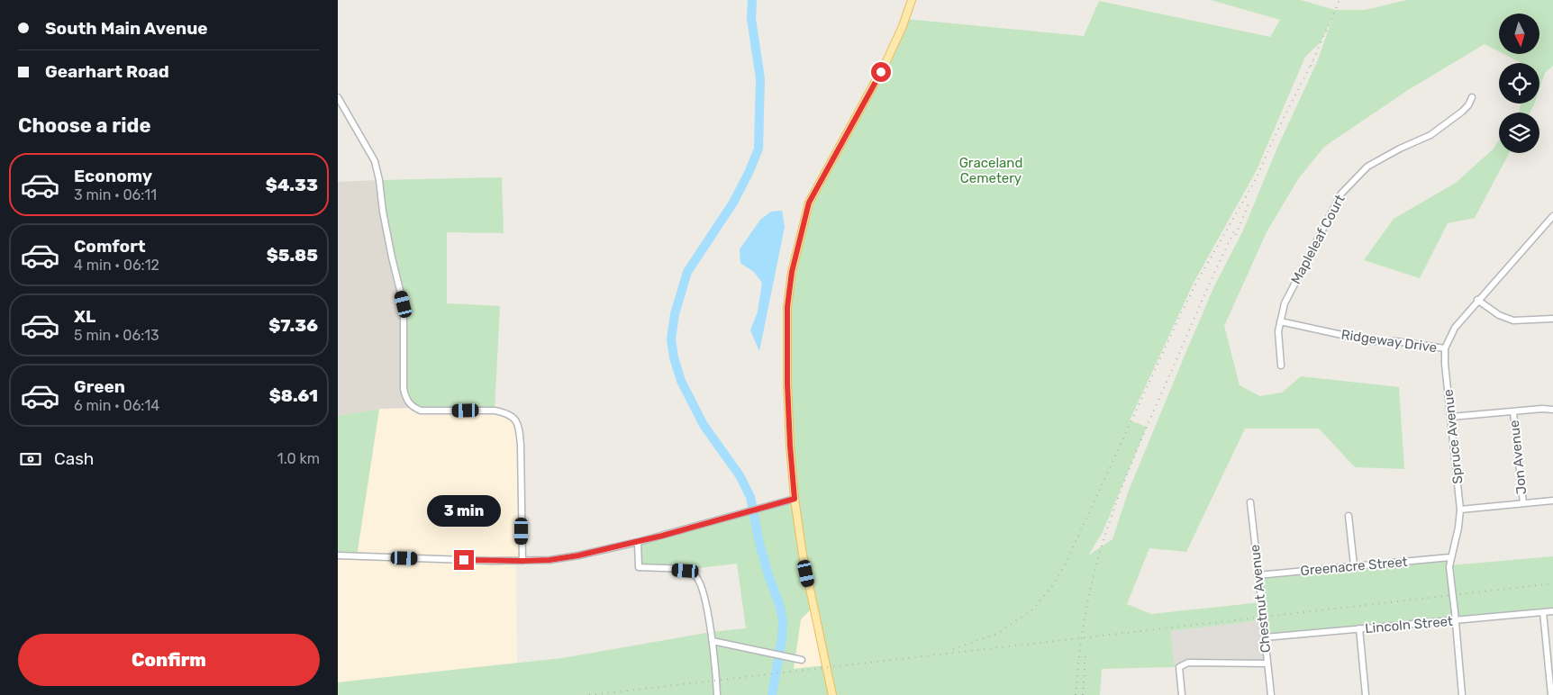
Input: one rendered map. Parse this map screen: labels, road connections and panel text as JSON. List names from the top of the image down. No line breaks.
{"streets":{"street":["Mapleleaf Court","Ridgeway Drive","Spruce Avenue","Jon Avenue","Greenacre Street","Chestnut Avenue","Lincoln Street"]},"crossings":[["Mapleleaf Court","Ridgeway Drive"],["Ridgeway Drive","Spruce Avenue"],["Spruce Avenue","Greenacre Street"],["Spruce Avenue","Lincoln Street"],["Greenacre Street","Chestnut Avenue"],["Chestnut Avenue","Lincoln Street"]],"parks":["Graceland Cemetery"],"north":"bottom","page":{"banner":["South Main Avenue","Gearhart Road"],"heading":"Choose a ride","list":[{"name":"Economy","note":"3 min · 06:11","value":"$4.33"},{"name":"Comfort","note":"4 min · 06:12","value":"$5.85"},{"name":"XL","note":"5 min · 06:13","value":"$7.36"},{"name":"Green","note":"6 min · 06:14","value":"$8.61"}],"pay":["Cash","1.0 km"],"bubble":"3 min","buttons":"Confirm"}}
